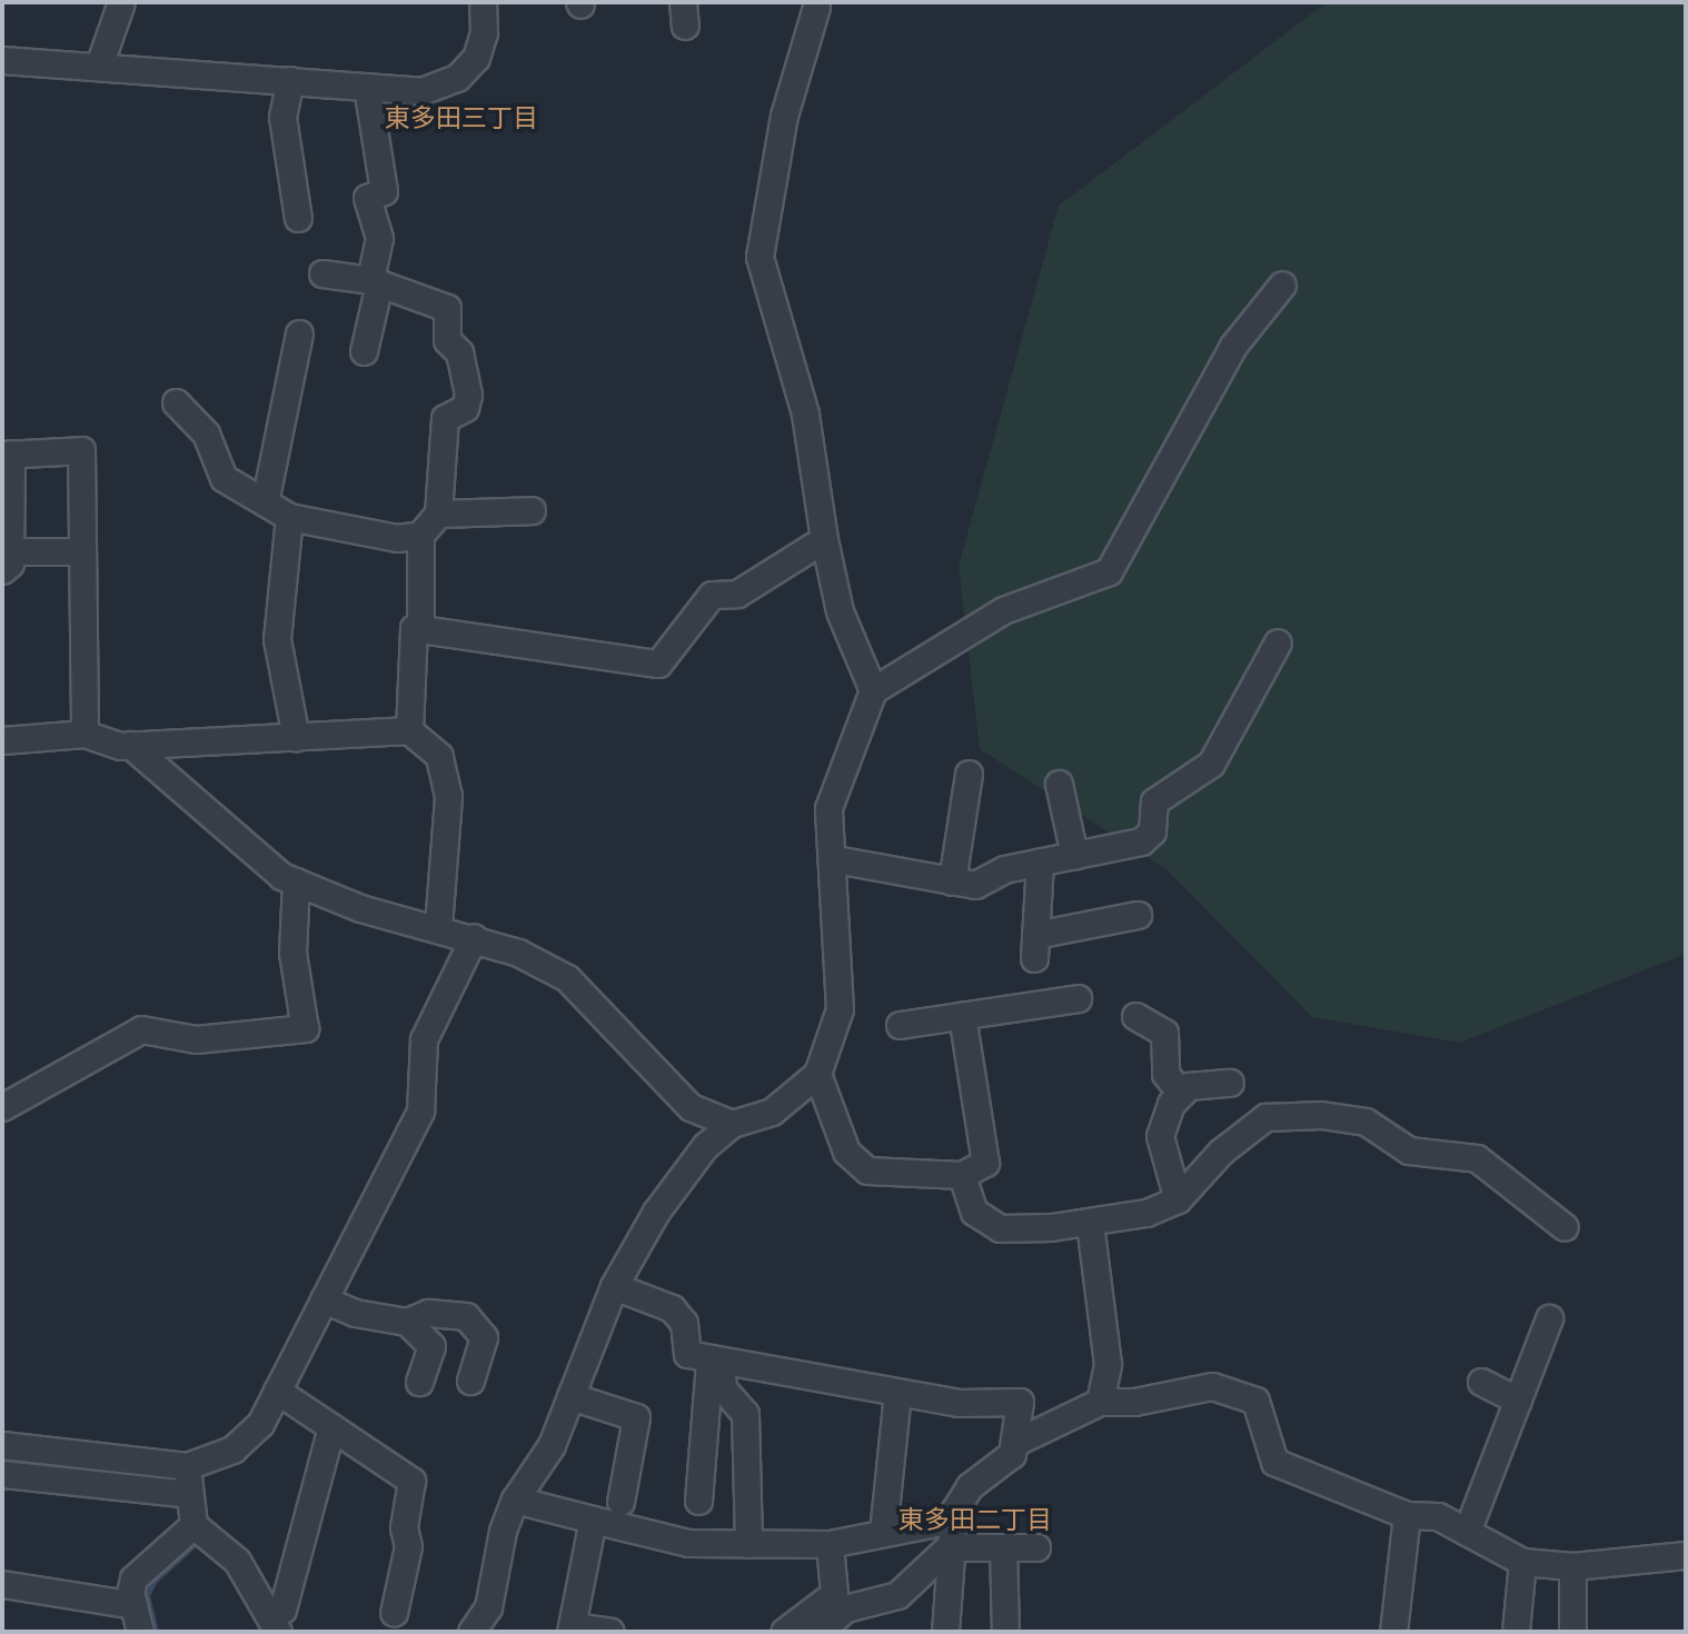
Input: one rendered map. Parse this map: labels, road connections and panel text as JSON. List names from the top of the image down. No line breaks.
{"districts":["東多田三丁目","東多田二丁目"]}
